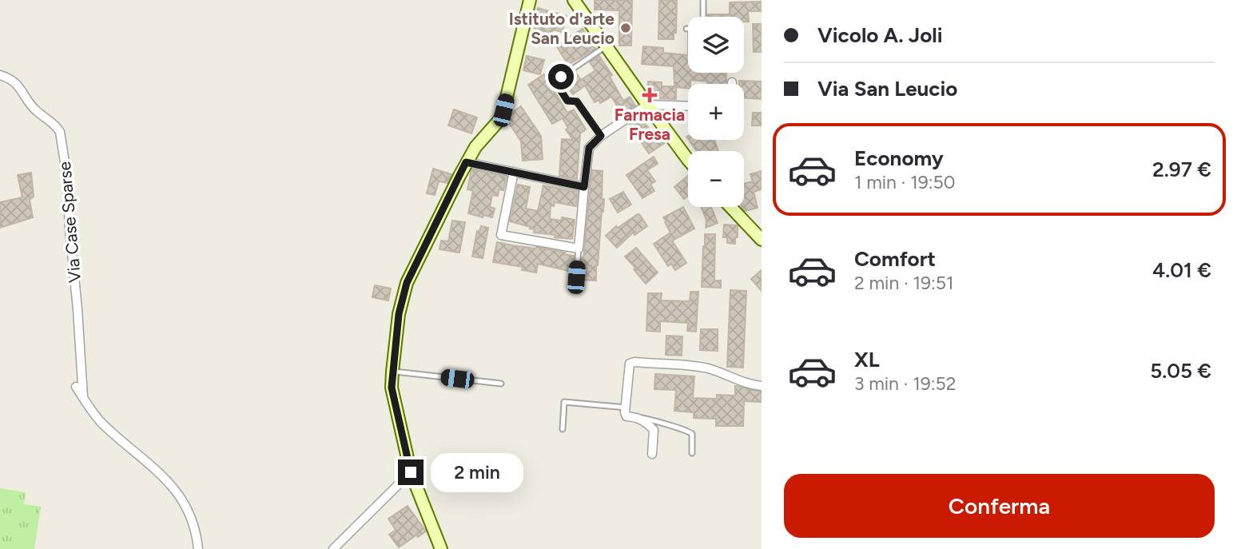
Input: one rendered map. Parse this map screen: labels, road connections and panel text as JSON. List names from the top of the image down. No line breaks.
{"streets":{"street":["Via Case Sparse"]},"places":{"other":["Istituto d'arte San Leucio"],"health":["Farmacia Fresa"]},"page":{"banner":["Vicolo A. Joli","Via San Leucio"],"map_buttons":["+","−"],"list":[{"name":"Economy","note":"1 min · 19:50","value":"2.97 €"},{"name":"Comfort","note":"2 min · 19:51","value":"4.01 €"},{"name":"XL","note":"3 min · 19:52","value":"5.05 €"}],"bubble":"2 min","buttons":"Conferma"}}
